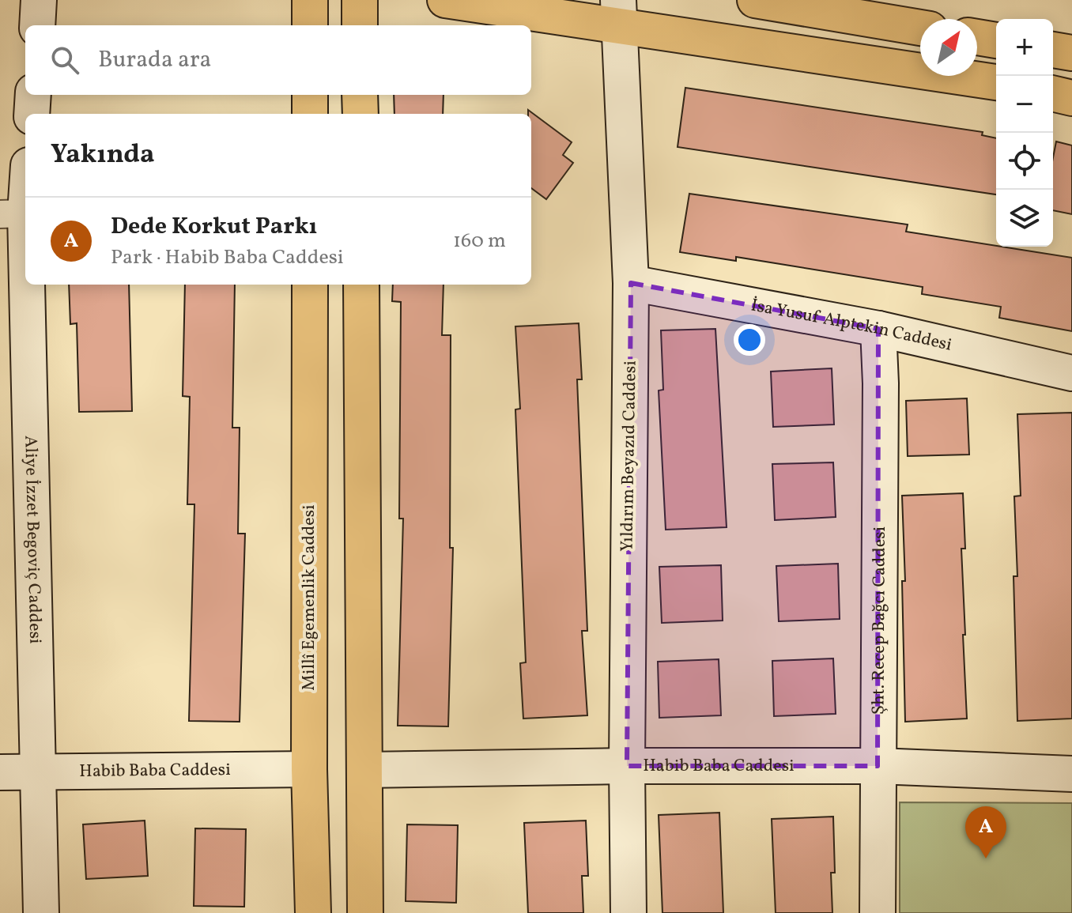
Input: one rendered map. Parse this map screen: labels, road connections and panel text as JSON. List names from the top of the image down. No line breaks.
{"streets":{"main road":["Millî Egemenlik Caddesi"],"street":["İsa Yusuf Alptekin Caddesi","Yıldırım Beyazıd Caddesi","Aliye İzzet Begoviç Caddesi","Şht. Recep Bağcı Caddesi","Habib Baba Caddesi"]},"crossings":[["İsa Yusuf Alptekin Caddesi","Yıldırım Beyazıd Caddesi"],["İsa Yusuf Alptekin Caddesi","Şht. Recep Bağcı Caddesi"],["Yıldırım Beyazıd Caddesi","Habib Baba Caddesi"],["Aliye İzzet Begoviç Caddesi","Habib Baba Caddesi"],["Millî Egemenlik Caddesi","Habib Baba Caddesi"],["Şht. Recep Bağcı Caddesi","Habib Baba Caddesi"]],"north":"top right","page":{"map_buttons":["+","−"],"search":"Burada ara","heading":"Yakında","list":[{"mark":"A","name":"Dede Korkut Parkı","note":"Park · Habib Baba Caddesi","value":"160 m"}],"pins":"A"}}
